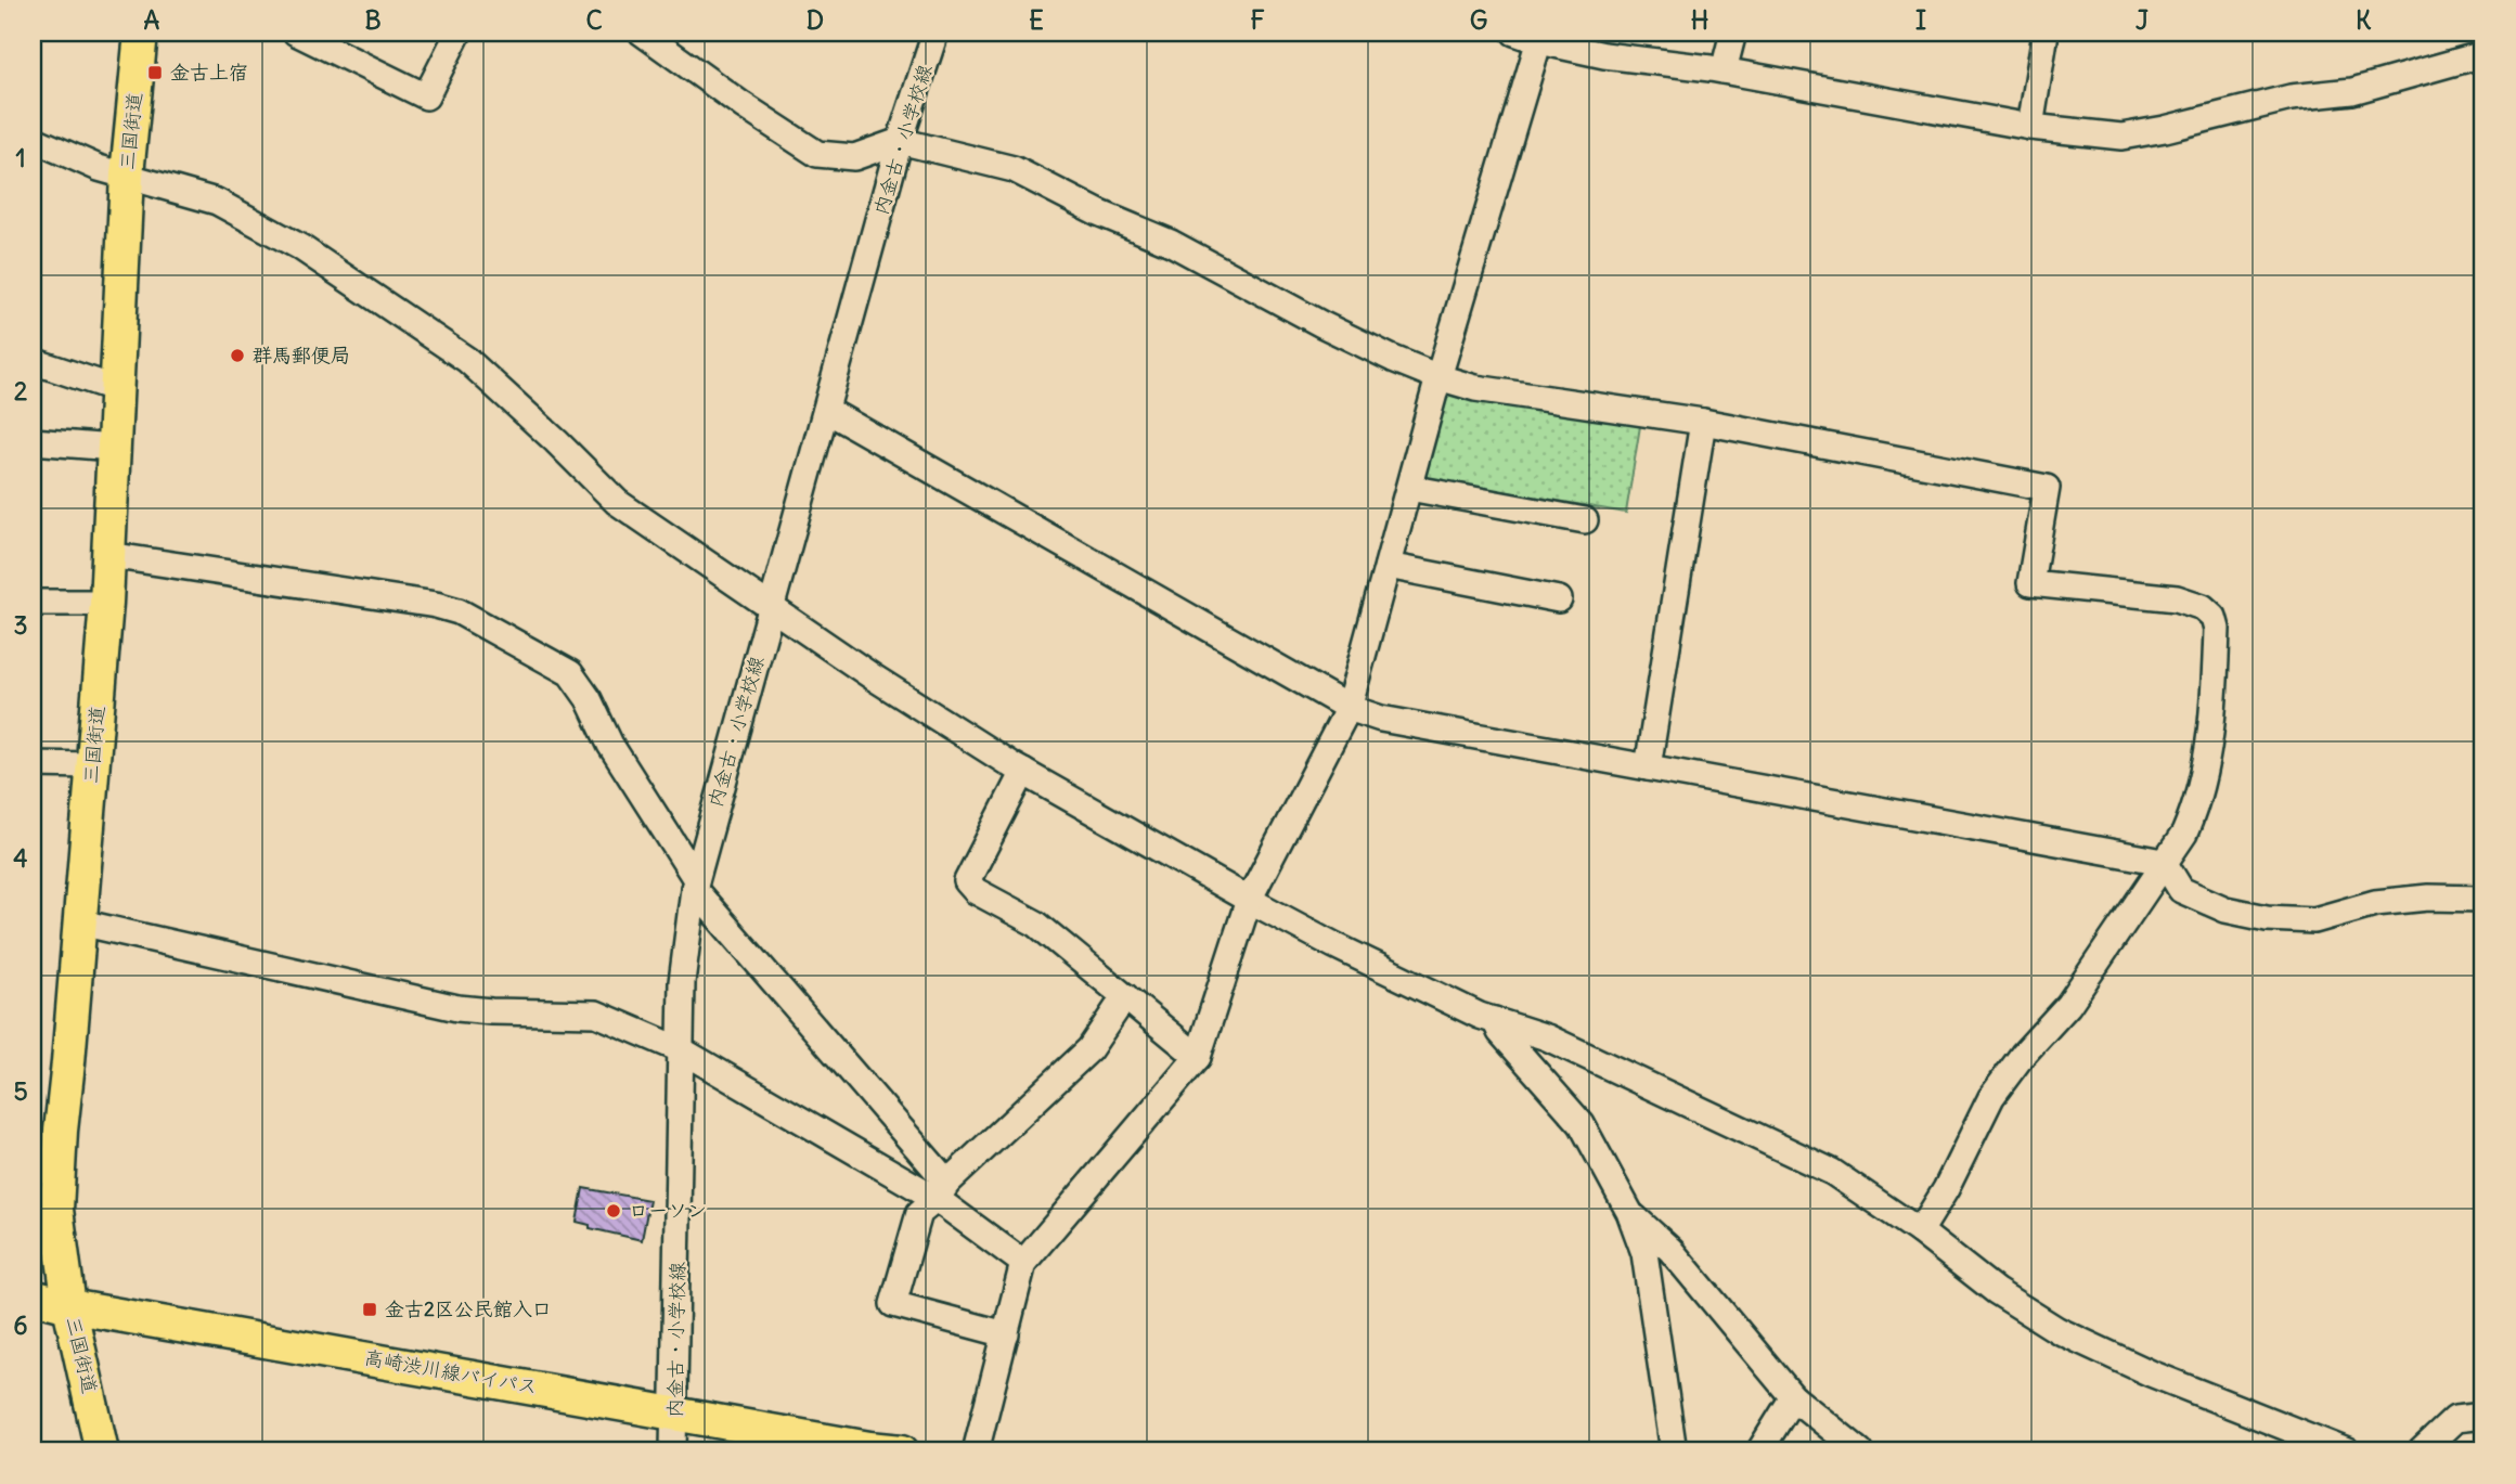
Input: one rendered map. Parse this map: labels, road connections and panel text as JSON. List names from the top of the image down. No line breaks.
{"streets":{"main road":["三国街道","高崎渋川線バイパス"],"street":["内金古・小学校線"]},"crossings":[["三国街道","高崎渋川線バイパス"],["内金古・小学校線","高崎渋川線バイパス"]],"places":{"transit":["金古上宿","金古2区公民館入口"],"other":["群馬郵便局","ローソン"]},"grid":{"columns":["A","B","C","D","E","F","G","H","I","J","K"],"rows":["1","2","3","4","5","6"]}}
